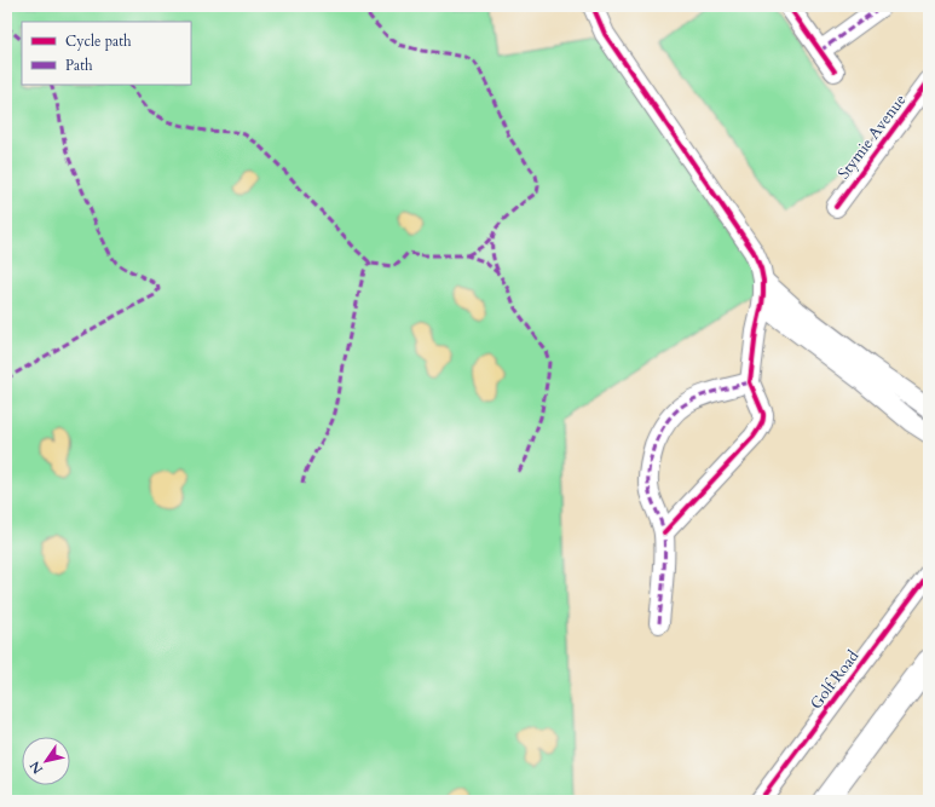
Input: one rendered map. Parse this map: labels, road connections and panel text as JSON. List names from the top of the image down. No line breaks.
{"streets":{"street":["Stymie Avenue","Golf Road"]},"legend":["Cycle path","Path"],"north":"bottom left"}
